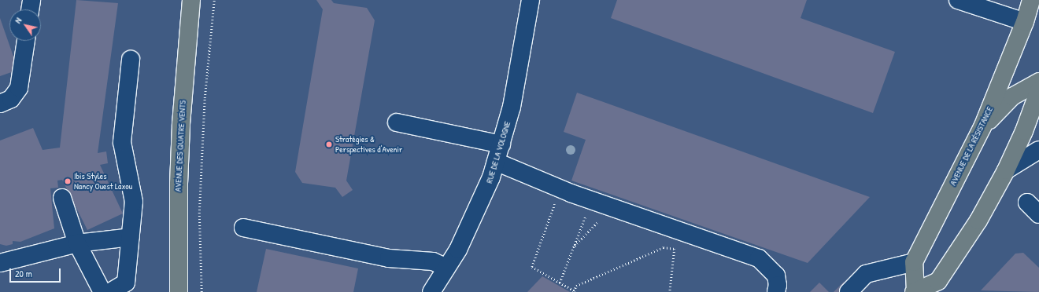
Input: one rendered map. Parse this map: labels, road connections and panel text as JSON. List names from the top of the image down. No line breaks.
{"streets":{"main road":["AVENUE DES QUATRE VENTS","AVENUE DE LA RÉSISTANCE"],"street":["RUE DE LA VOLOGNE"]},"places":["Stratégies & Perspectives d'Avenir","Ibis Styles Nancy Ouest Laxou"],"scale_bar":"20 m","north":"top left"}
